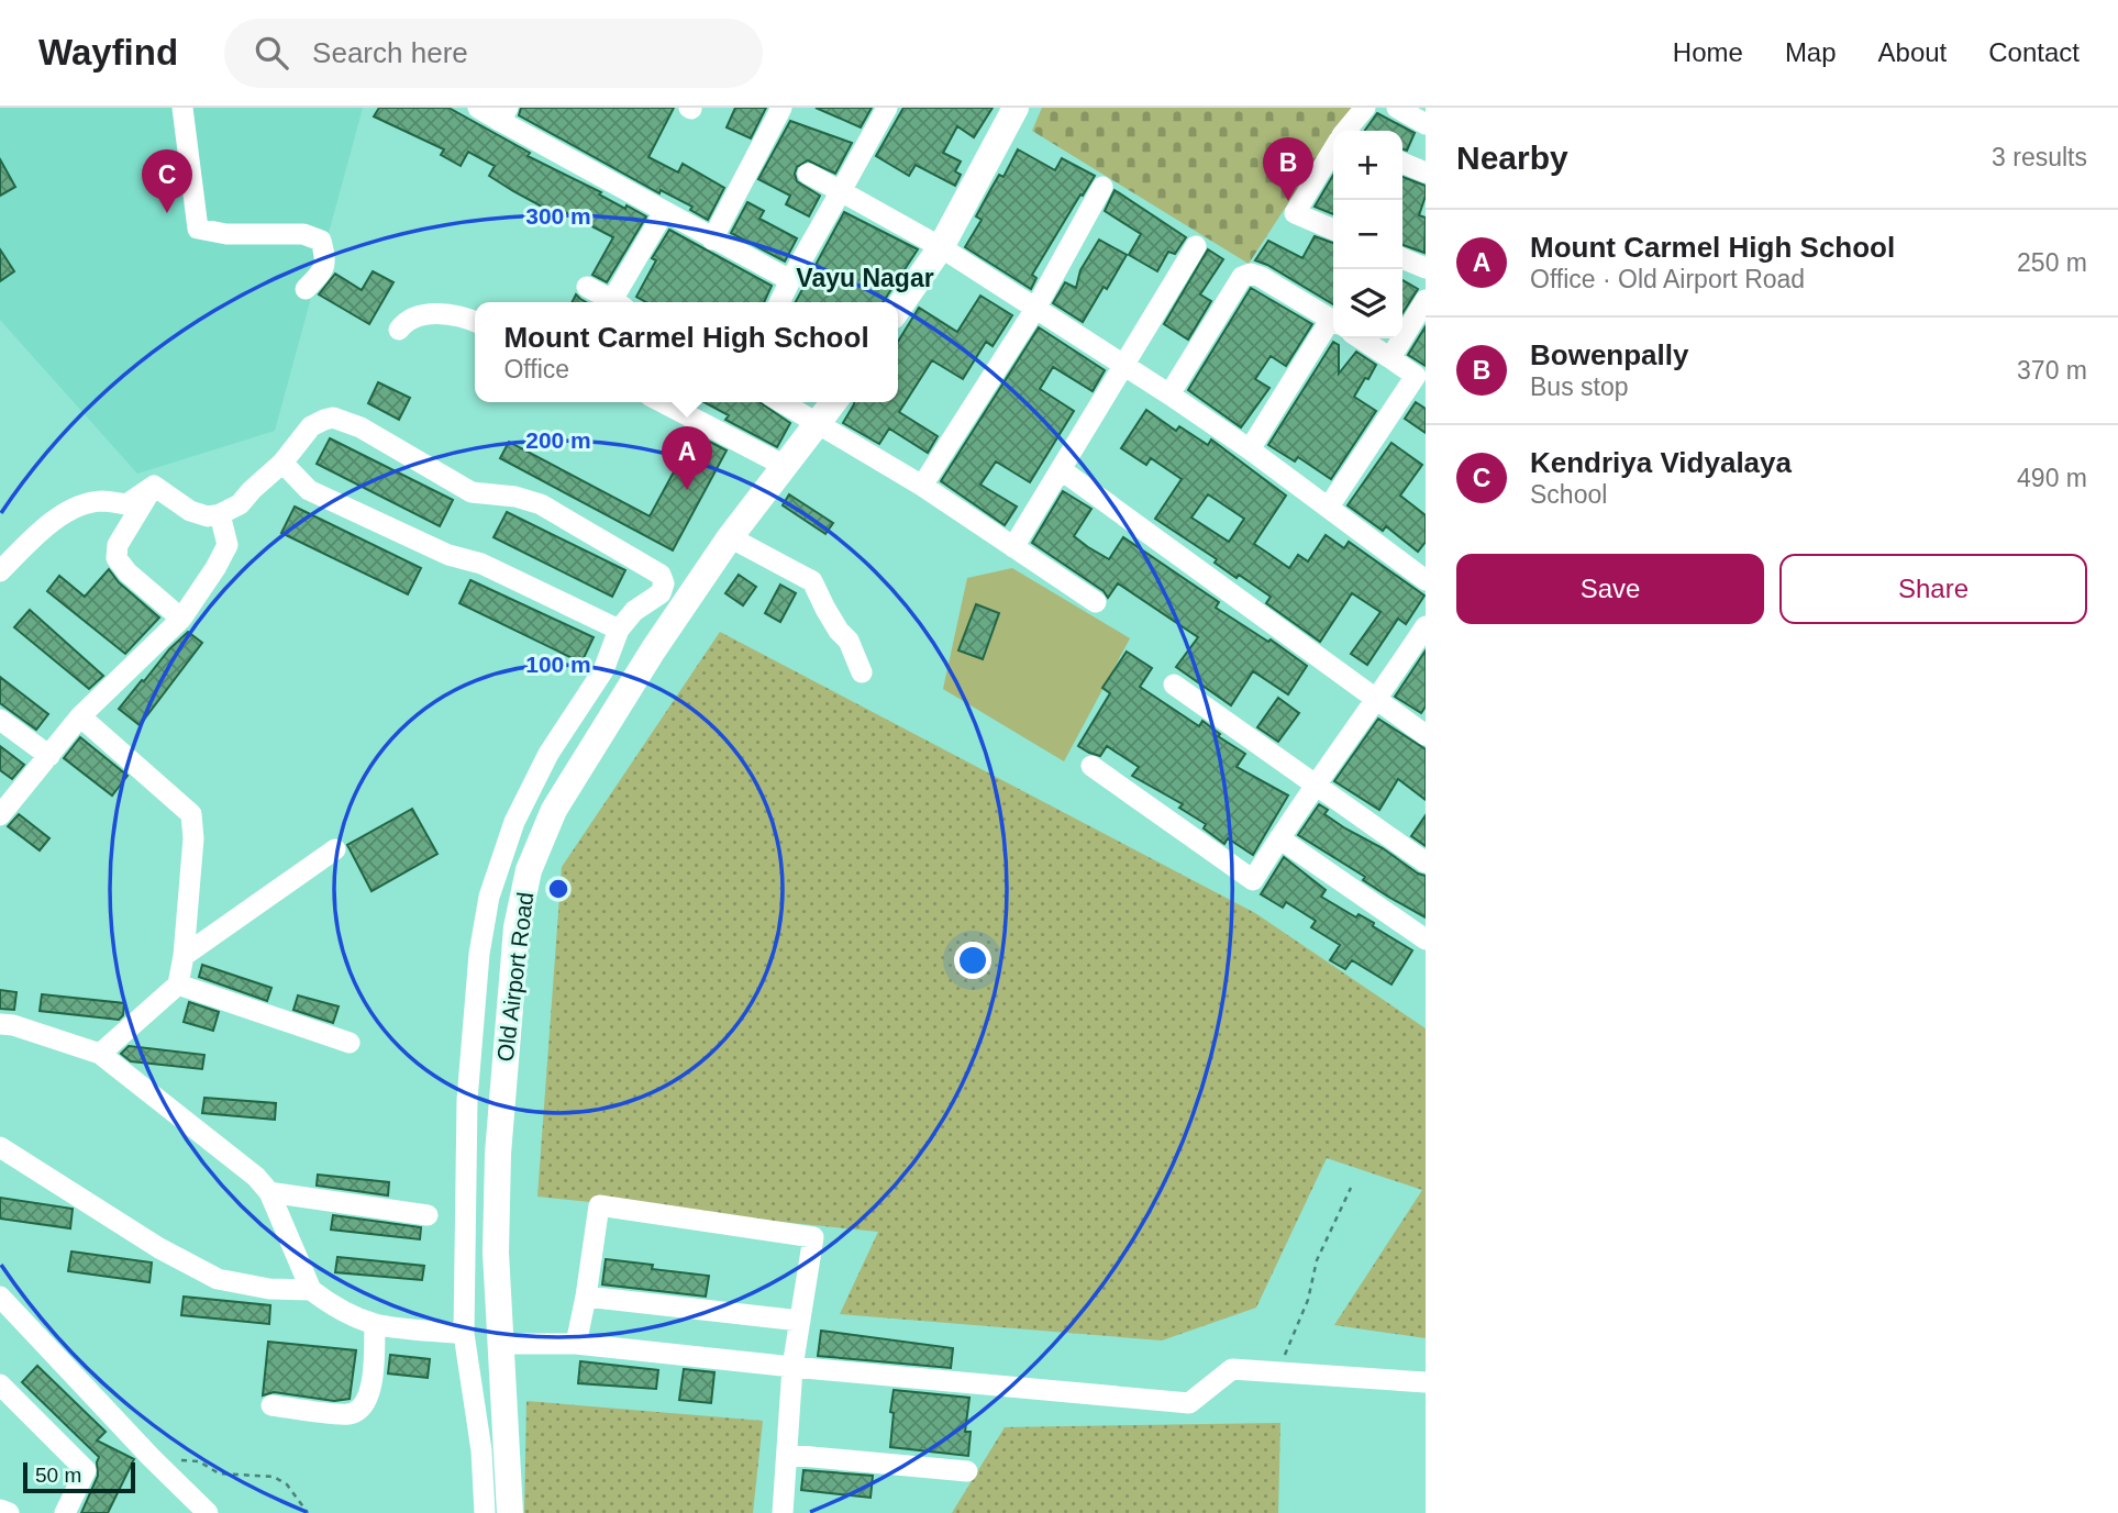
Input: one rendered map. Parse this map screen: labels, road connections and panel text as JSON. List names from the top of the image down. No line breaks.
{"streets":{"main road":["Old Airport Road"]},"districts":["Vayu Nagar"],"scale_bar":"50 m","page":{"header":"Wayfind","search":"Search here","nav":["Home","Map","About","Contact"],"heading":["Nearby","3 results"],"map_buttons":["+","−"],"pins":["B","C","A"],"list":[{"mark":"A","name":"Mount Carmel High School","note":"Office · Old Airport Road","value":"250 m"},{"mark":"B","name":"Bowenpally","note":"Bus stop","value":"370 m"},{"mark":"C","name":"Kendriya Vidyalaya","note":"School","value":"490 m"}],"popup":["Mount Carmel High School","Office"],"buttons":["Save","Share"],"scale":"50 m"},"rings":["300 m","200 m","100 m"]}
